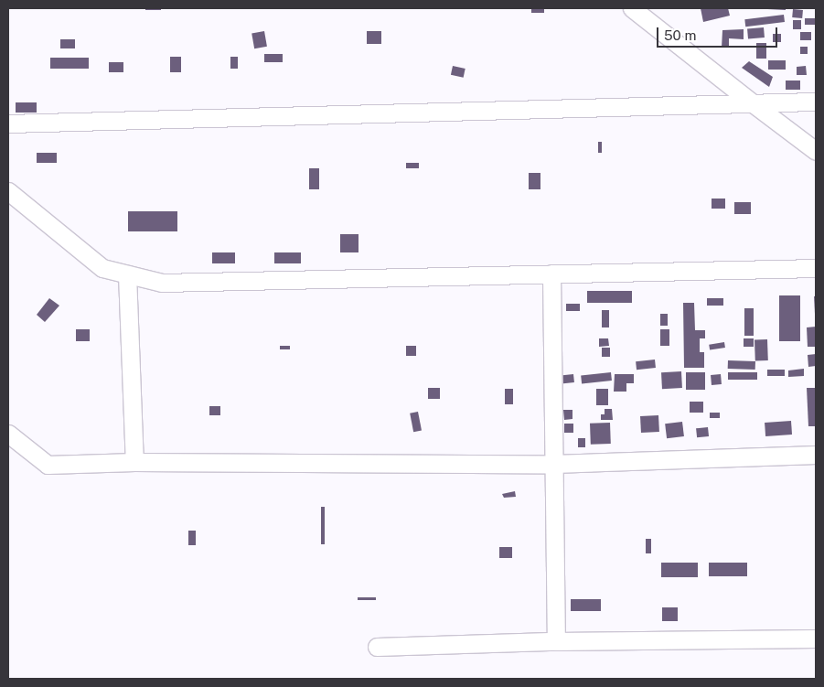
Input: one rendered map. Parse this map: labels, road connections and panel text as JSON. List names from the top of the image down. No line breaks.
{"scale_bar":"50 m"}
